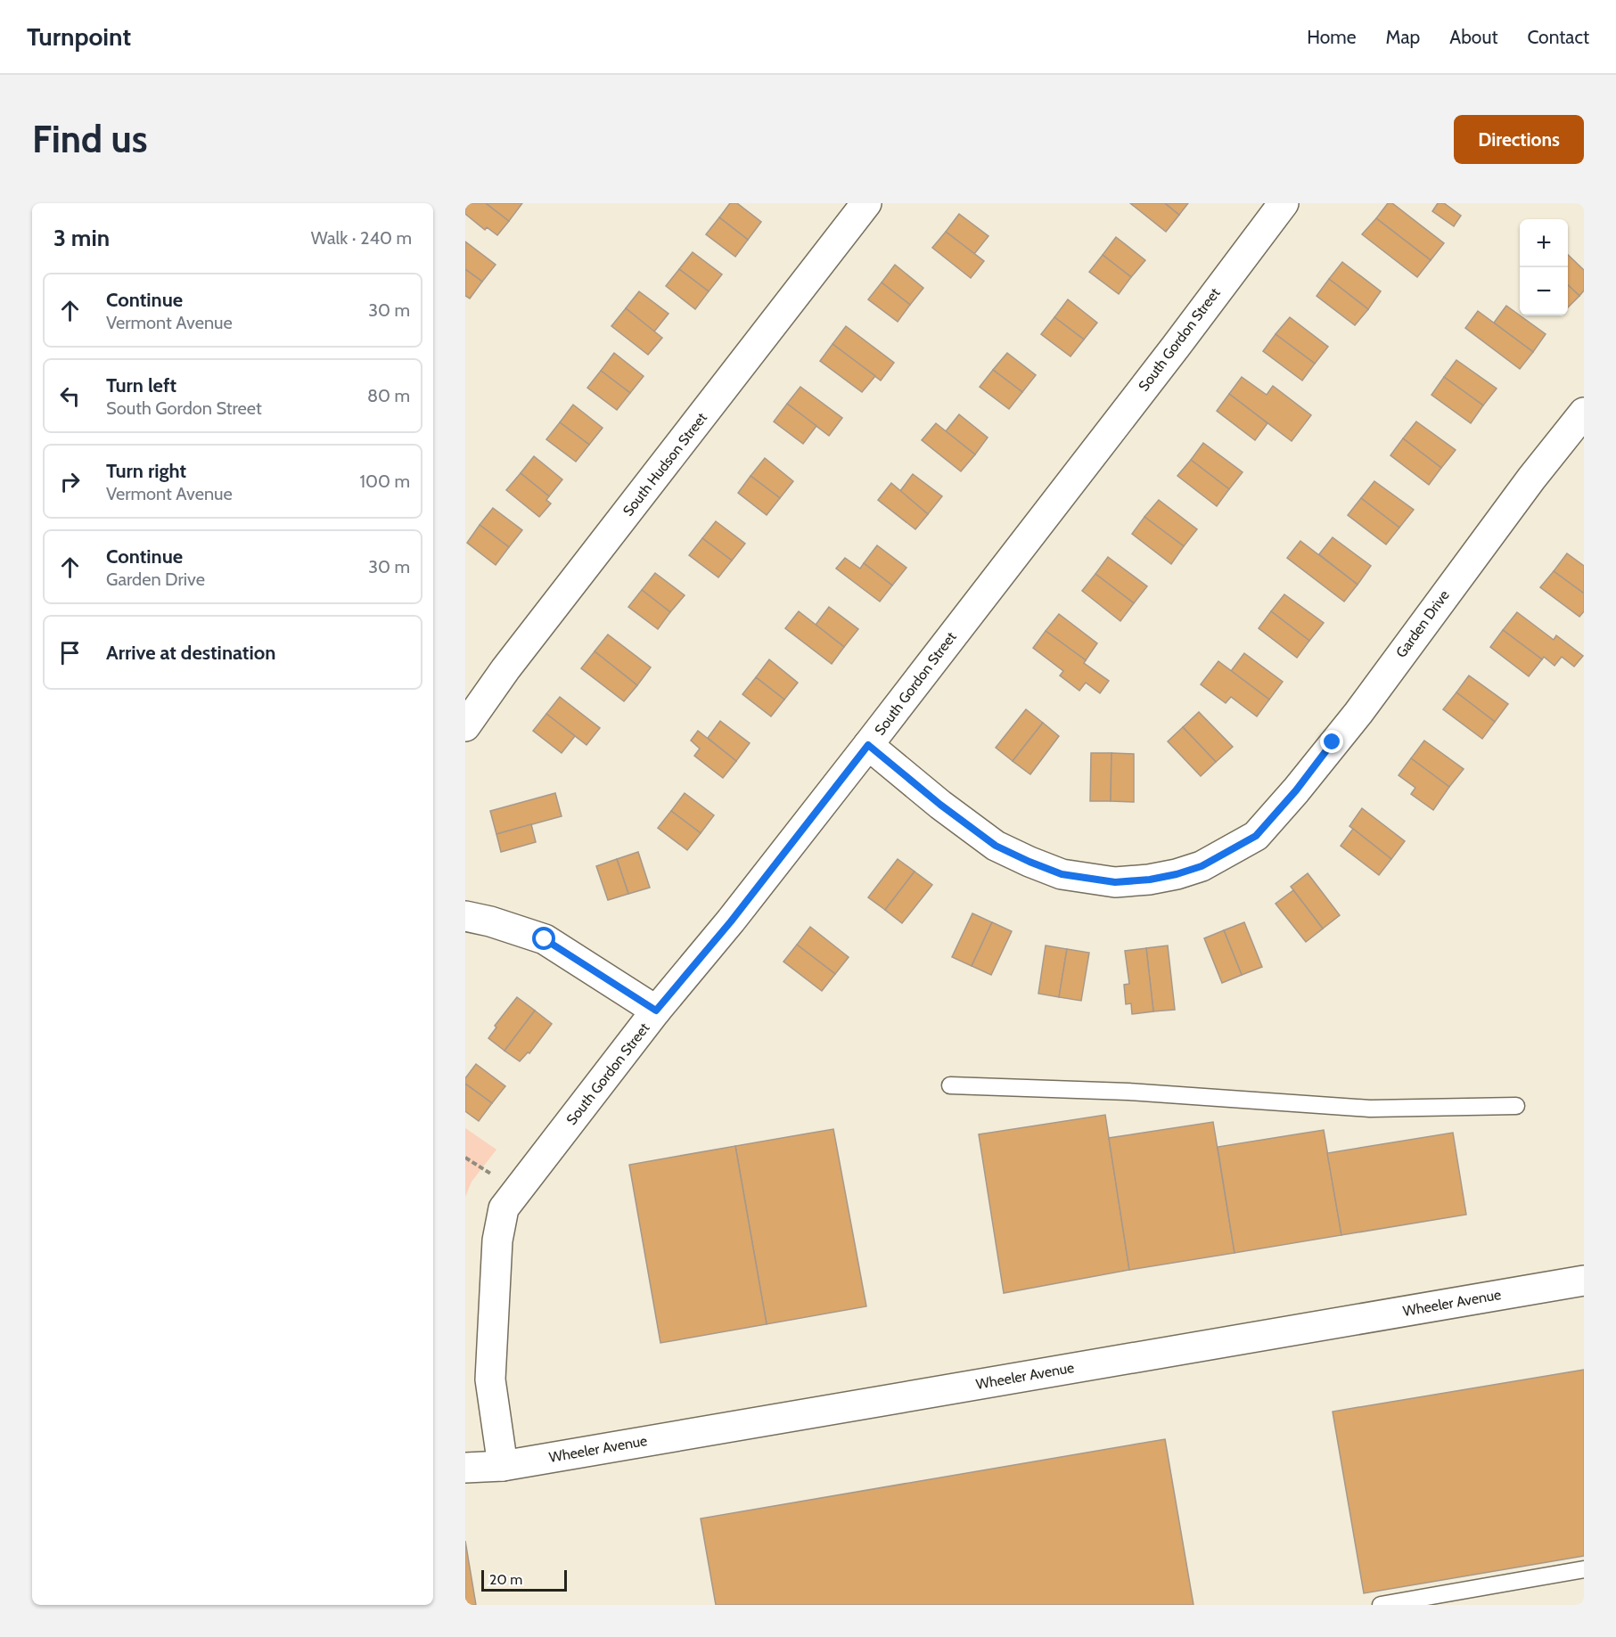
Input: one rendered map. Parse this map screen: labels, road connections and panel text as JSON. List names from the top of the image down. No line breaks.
{"streets":{"street":["South Gordon Street","South Hudson Street","Garden Drive","Wheeler Avenue"]},"crossings":[["South Gordon Street","Garden Drive"],["South Gordon Street","Wheeler Avenue"]],"scale_bar":"20 m","page":{"header":"Turnpoint","nav":["Home","Map","About","Contact"],"buttons":"Directions","title":"Find us","heading":["3 min","Walk · 240 m"],"map_buttons":["+","−"],"list":[["Continue","Vermont Avenue","30 m"],["Turn left","South Gordon Street","80 m"],["Turn right","Vermont Avenue","100 m"],["Continue","Garden Drive","30 m"],"Arrive at destination"],"scale":"20 m"}}
